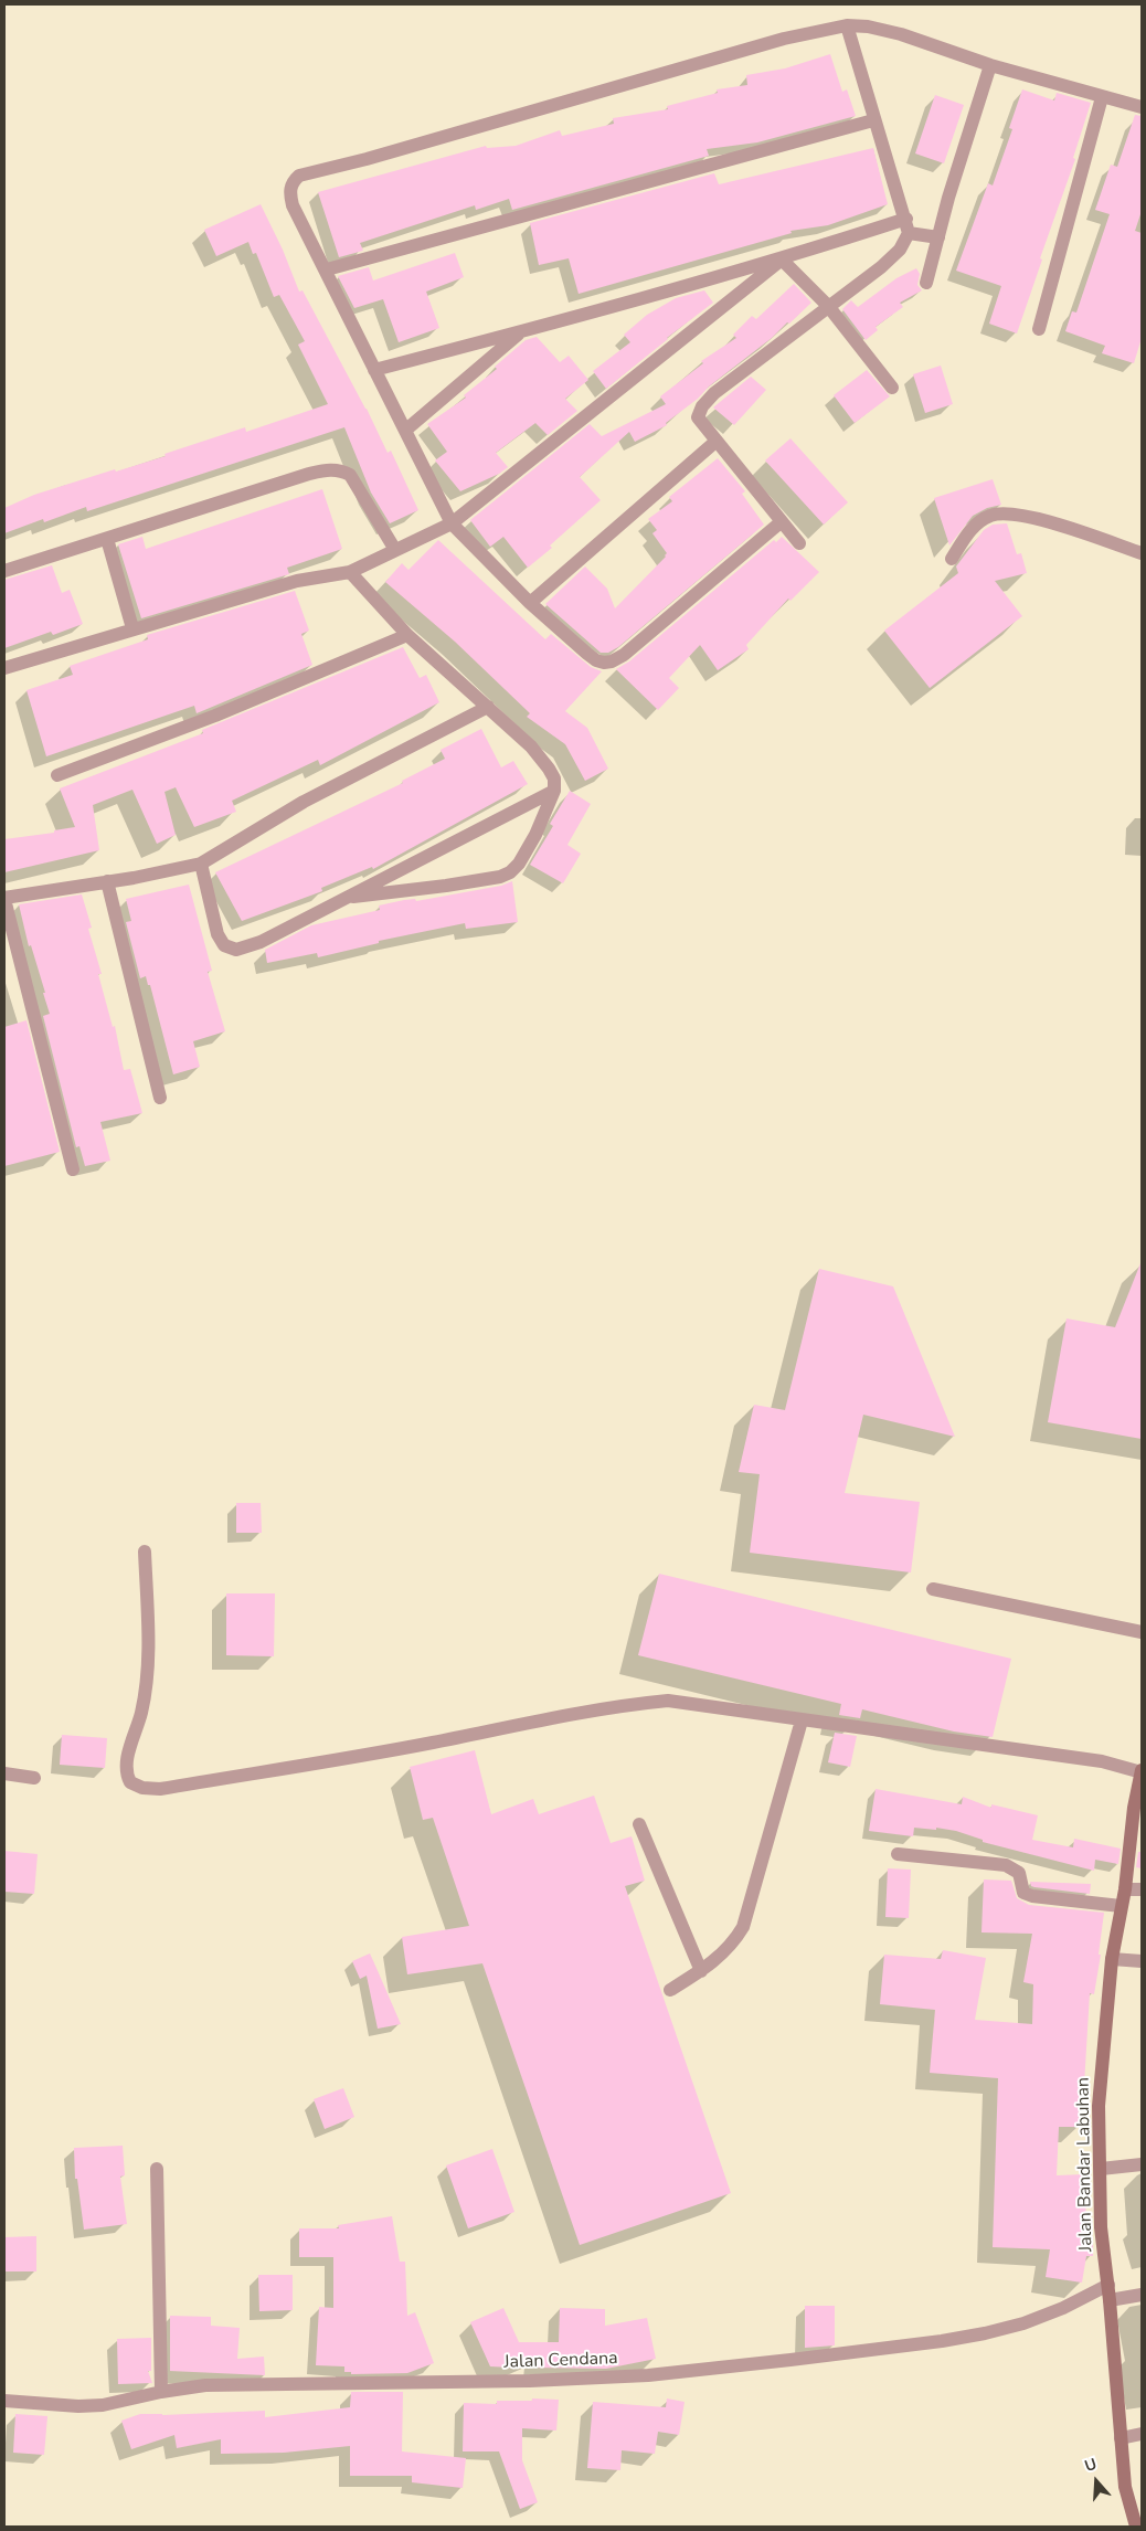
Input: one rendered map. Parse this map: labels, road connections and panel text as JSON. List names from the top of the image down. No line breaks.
{"streets":{"main road":["Jalan Bandar Labuhan"],"street":["Jalan Cendana"]},"crossings":[["Jalan Bandar Labuhan","Jalan Cendana"]],"north":"top"}
